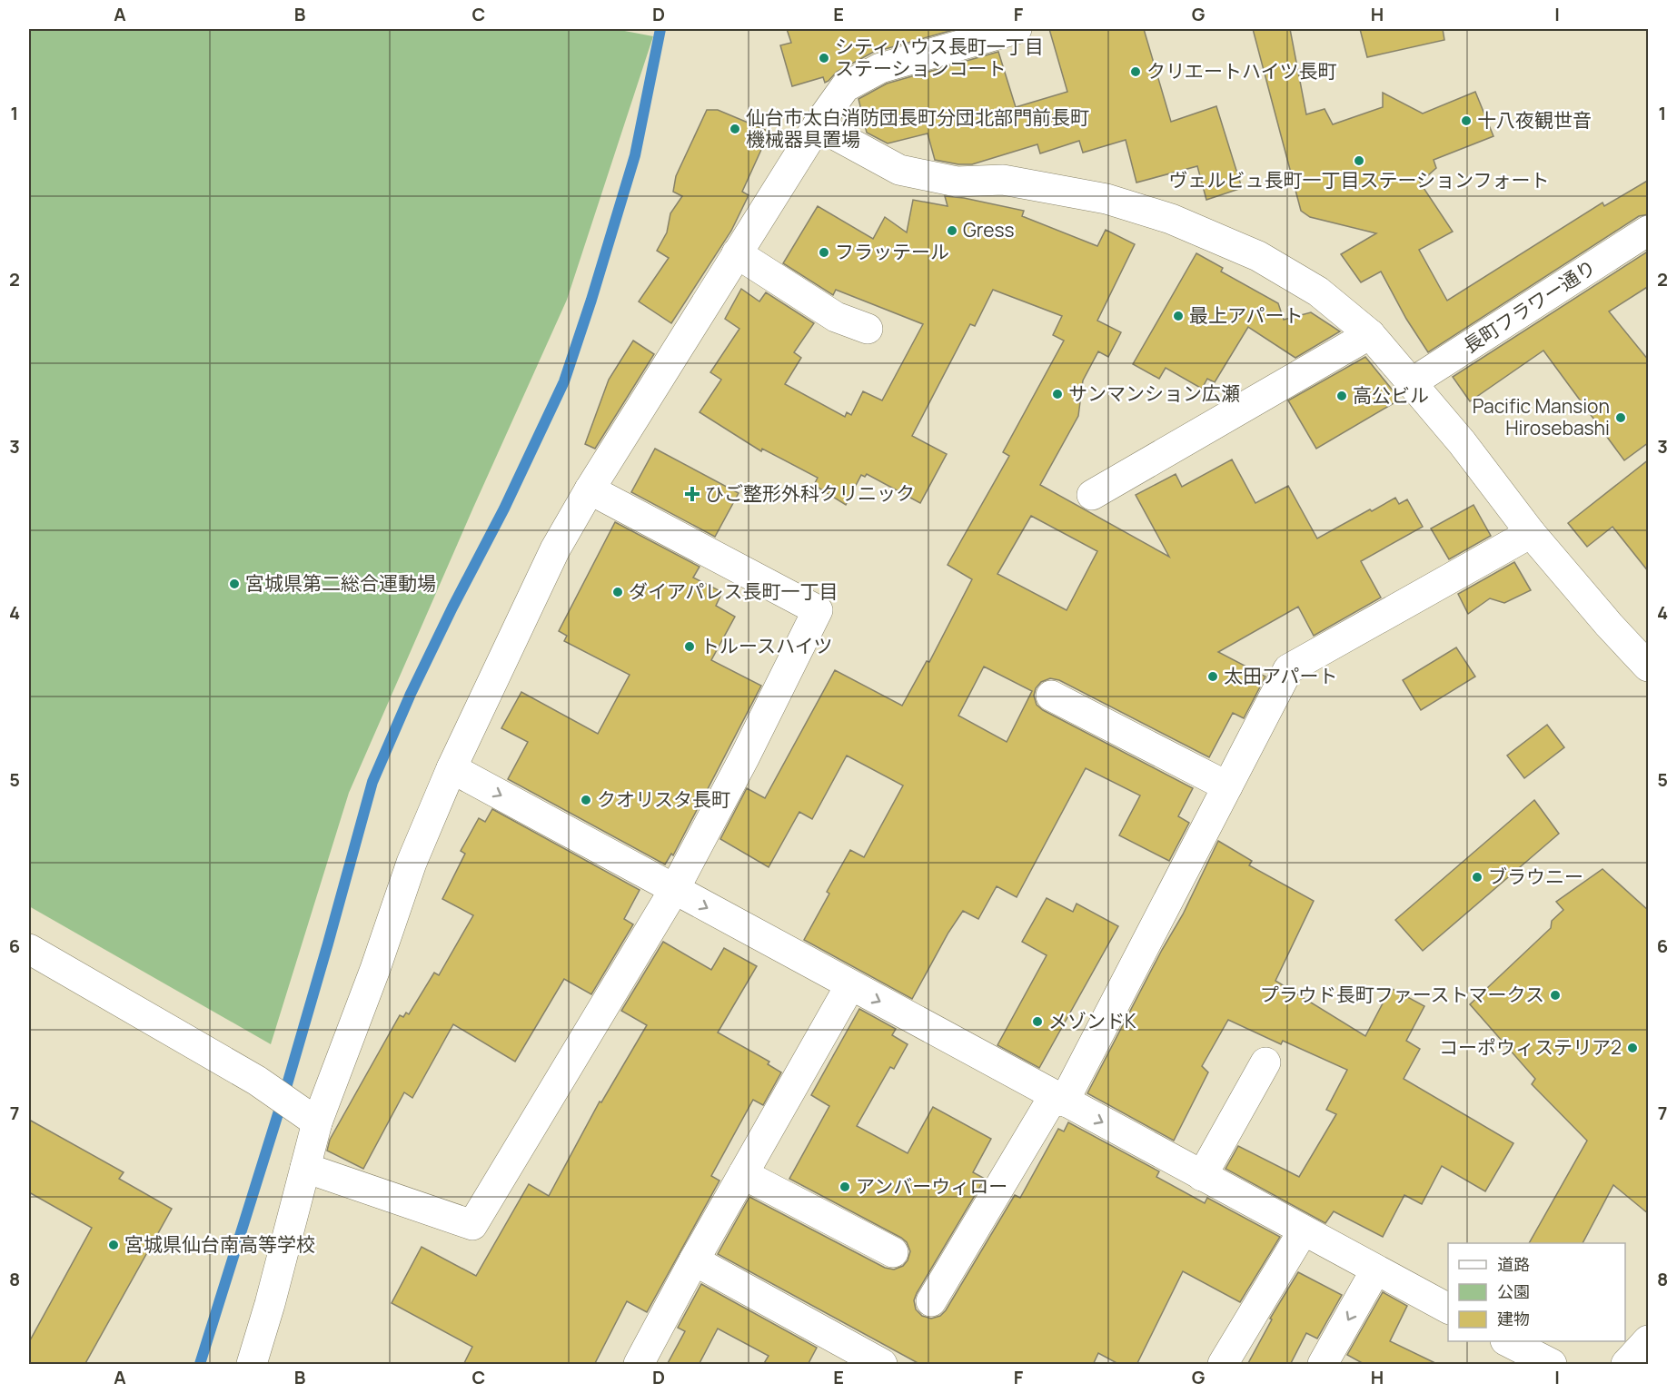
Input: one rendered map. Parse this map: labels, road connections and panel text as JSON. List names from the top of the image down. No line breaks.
{"streets":{"street":["長町フラワー通り"]},"places":{"other":["シティハウス長町一丁目 ステーションコート","クリエートハイツ長町","十八夜観世音","仙台市太白消防団長町分団北部門前長町 機械器具置場","ヴェルビュ長町一丁目ステーションフォート","Gress","フラッテール","最上アパート","サンマンション広瀬","高公ビル","Pacific Mansion Hirosebashi","宮城県第二総合運動場","ダイアパレス長町一丁目","トルースハイツ","太田アパート","クオリスタ長町","ブラウニー","プラウド長町ファーストマークス","メゾンドK","コーポウィステリア2","アンバーウィロー","宮城県仙台南高等学校"],"health":["ひご整形外科クリニック"]},"legend":["道路","公園","建物"],"grid":{"columns":["A","B","C","D","E","F","G","H","I"],"rows":["1","2","3","4","5","6","7","8"]}}
